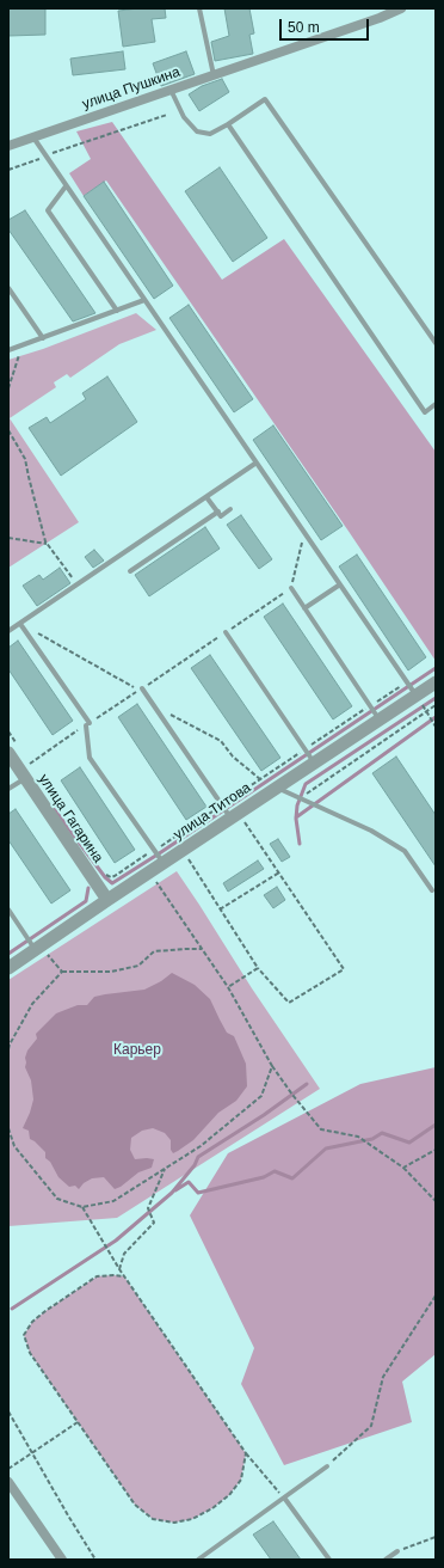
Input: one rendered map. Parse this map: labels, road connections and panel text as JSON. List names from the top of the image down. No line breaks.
{"streets":{"street":["улица Пушкина","улица Титова","улица Гагарина"]},"crossings":[["улица Титова","улица Гагарина"]],"parks":["Карьер"],"scale_bar":"50 m"}
